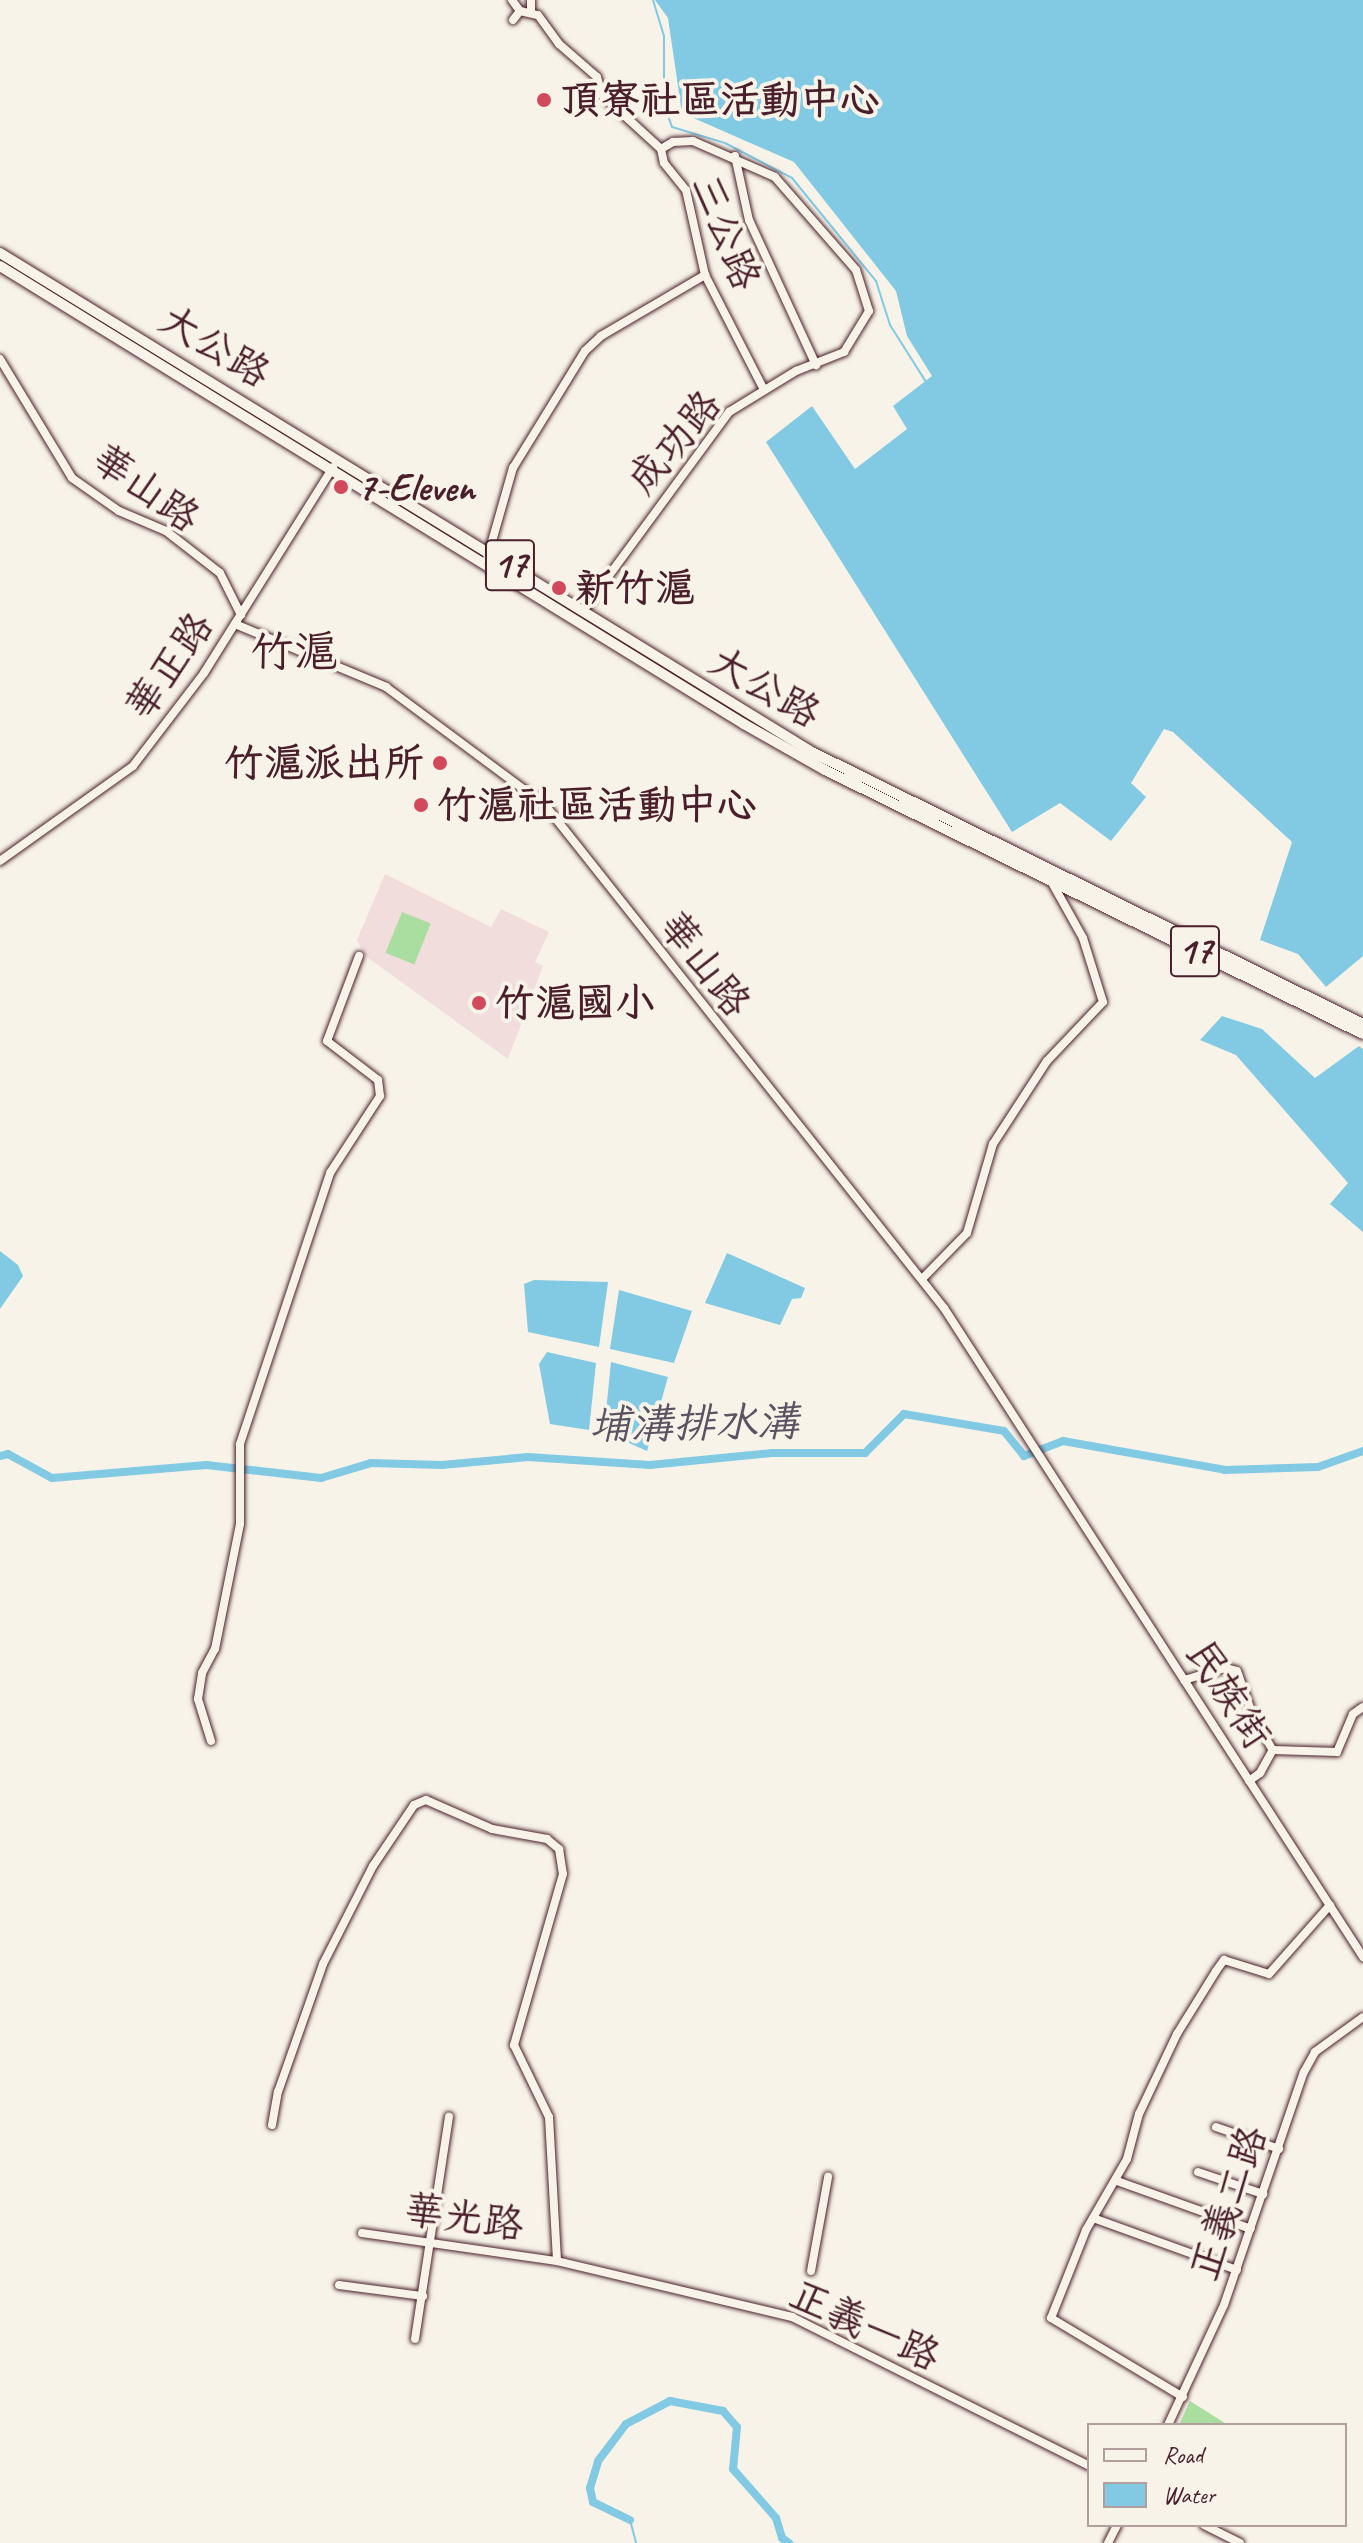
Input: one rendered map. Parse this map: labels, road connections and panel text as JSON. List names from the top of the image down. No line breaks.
{"streets":{"main road":["大公路","17"],"street":["三公路","成功路","華山路","華正路","民族街","正義二路","華光路","正義一路"]},"crossings":[["三公路","成功路"],["大公路","成功路"],["大公路","華正路"],["華山路","華正路"],["華山路","民族街"],["華光路","正義一路"]],"districts":["竹滬"],"water":["埔溝排水溝"],"places":["頂寮社區活動中心","7-Eleven","新竹滬","竹滬派出所","竹滬社區活動中心","竹滬國小"],"legend":["Road","Water"]}
